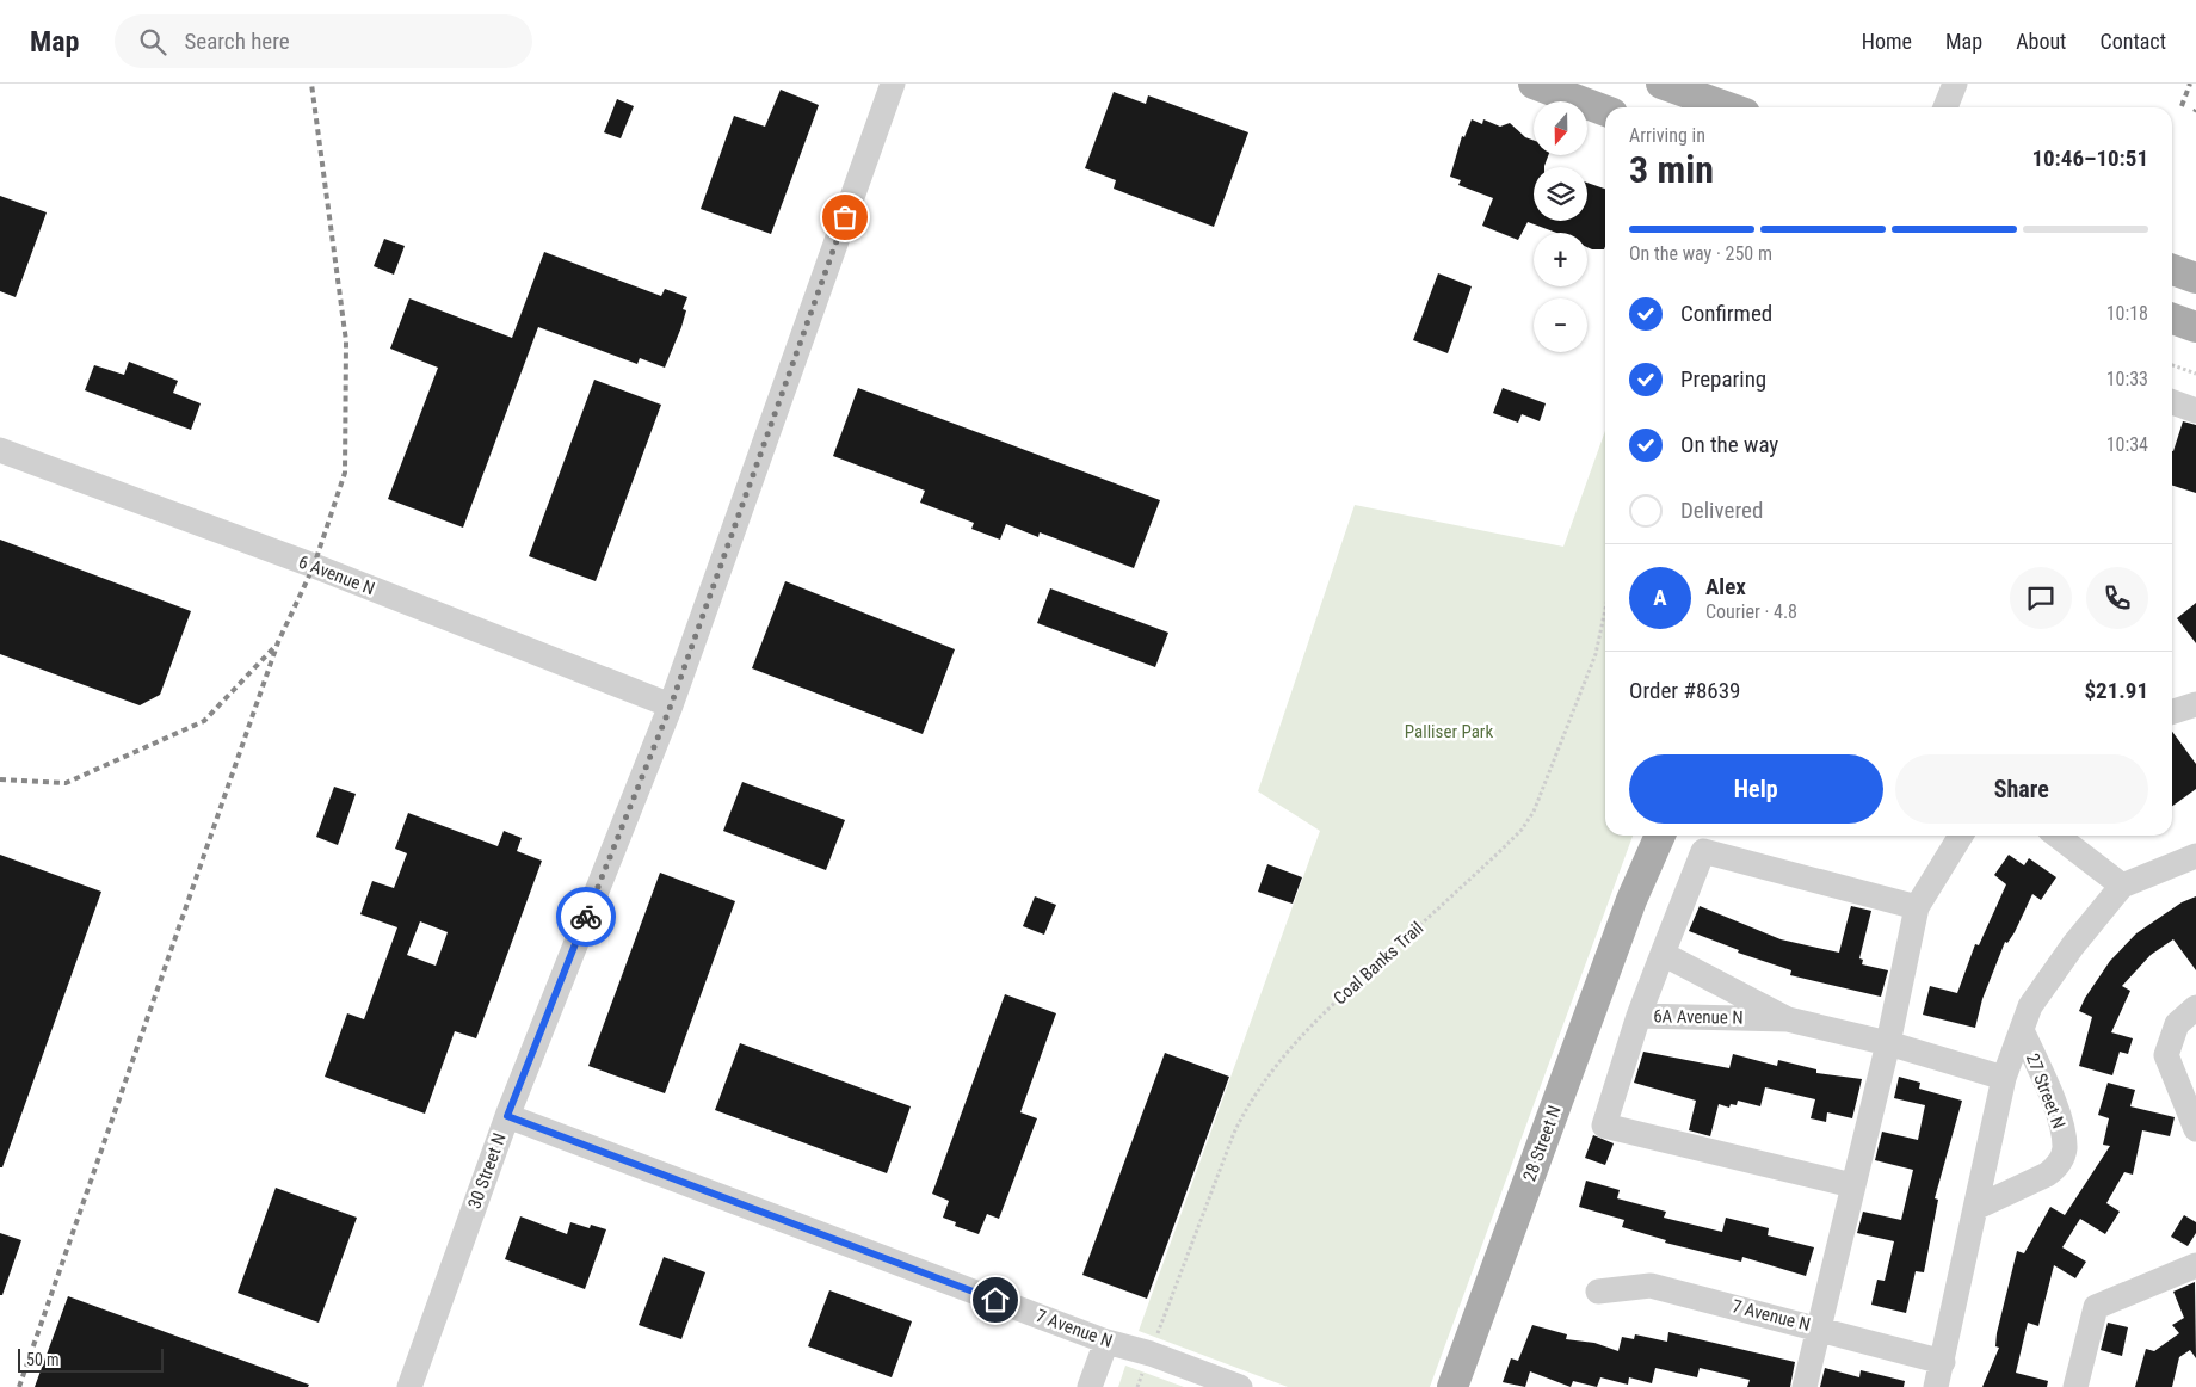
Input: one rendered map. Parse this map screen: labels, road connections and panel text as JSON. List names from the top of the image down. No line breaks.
{"streets":{"main road":["28 Street N"],"street":["6 Avenue N","6A Avenue N","27 Street N","30 Street N","7 Avenue N"],"path":["Coal Banks Trail"]},"crossings":[["6 Avenue N","30 Street N"],["Coal Banks Trail","7 Avenue N"],["6A Avenue N","27 Street N"],["27 Street N","7 Avenue N"],["30 Street N","7 Avenue N"]],"parks":["Palliser Park"],"scale_bar":"50 m","north":"bottom","page":{"header":"Map","search":"Search here","nav":["Home","Map","About","Contact"],"map_buttons":["+","−"],"heading":["3 min","Arriving in","10:46–10:51"],"panel":["Alex","Courier · 4.8","Order #8639","$21.91"],"bar":"On the way · 250 m","list":[["Confirmed","10:18"],["Preparing","10:33"],["On the way","10:34"],"Delivered"],"round":"A","buttons":["Help","Share"],"scale":"50 m"}}
